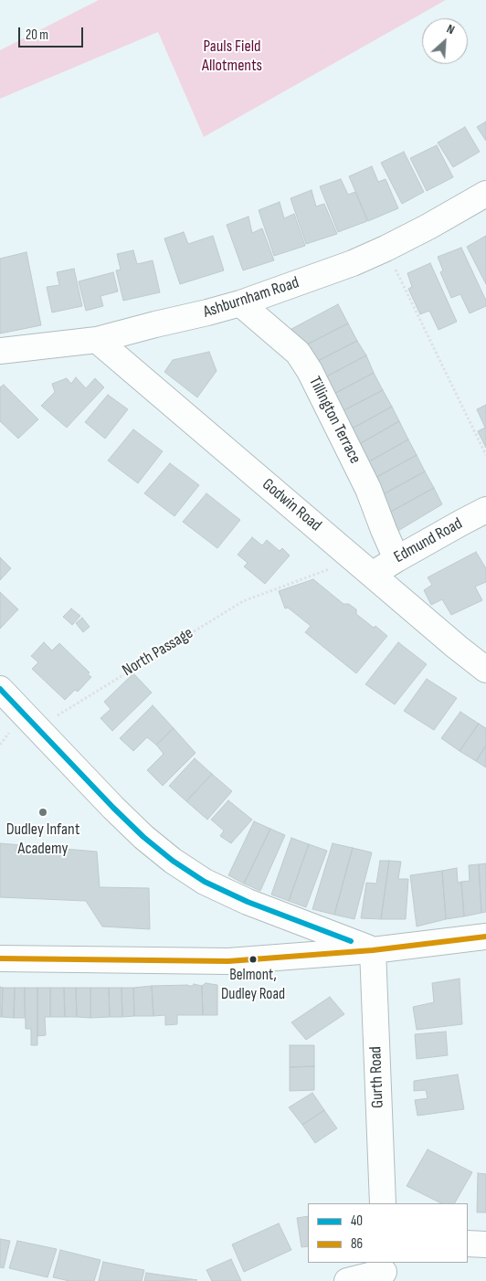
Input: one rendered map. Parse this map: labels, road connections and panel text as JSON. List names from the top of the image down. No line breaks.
{"streets":{"street":["Ashburnham Road","Tillington Terrace","Godwin Road","Edmund Road","Gurth Road"],"path":["North Passage"]},"crossings":[["Ashburnham Road","Tillington Terrace"],["Ashburnham Road","Godwin Road"],["Tillington Terrace","Edmund Road"],["Godwin Road","Edmund Road"],["Godwin Road","North Passage"],["Edmund Road","North Passage"]],"parks":["Pauls Field Allotments"],"places":["Dudley Infant Academy","Belmont, Dudley Road"],"lines":["transit line 40","transit line 86"],"legend":["40","86"],"scale_bar":"20 m","north":"top right"}
